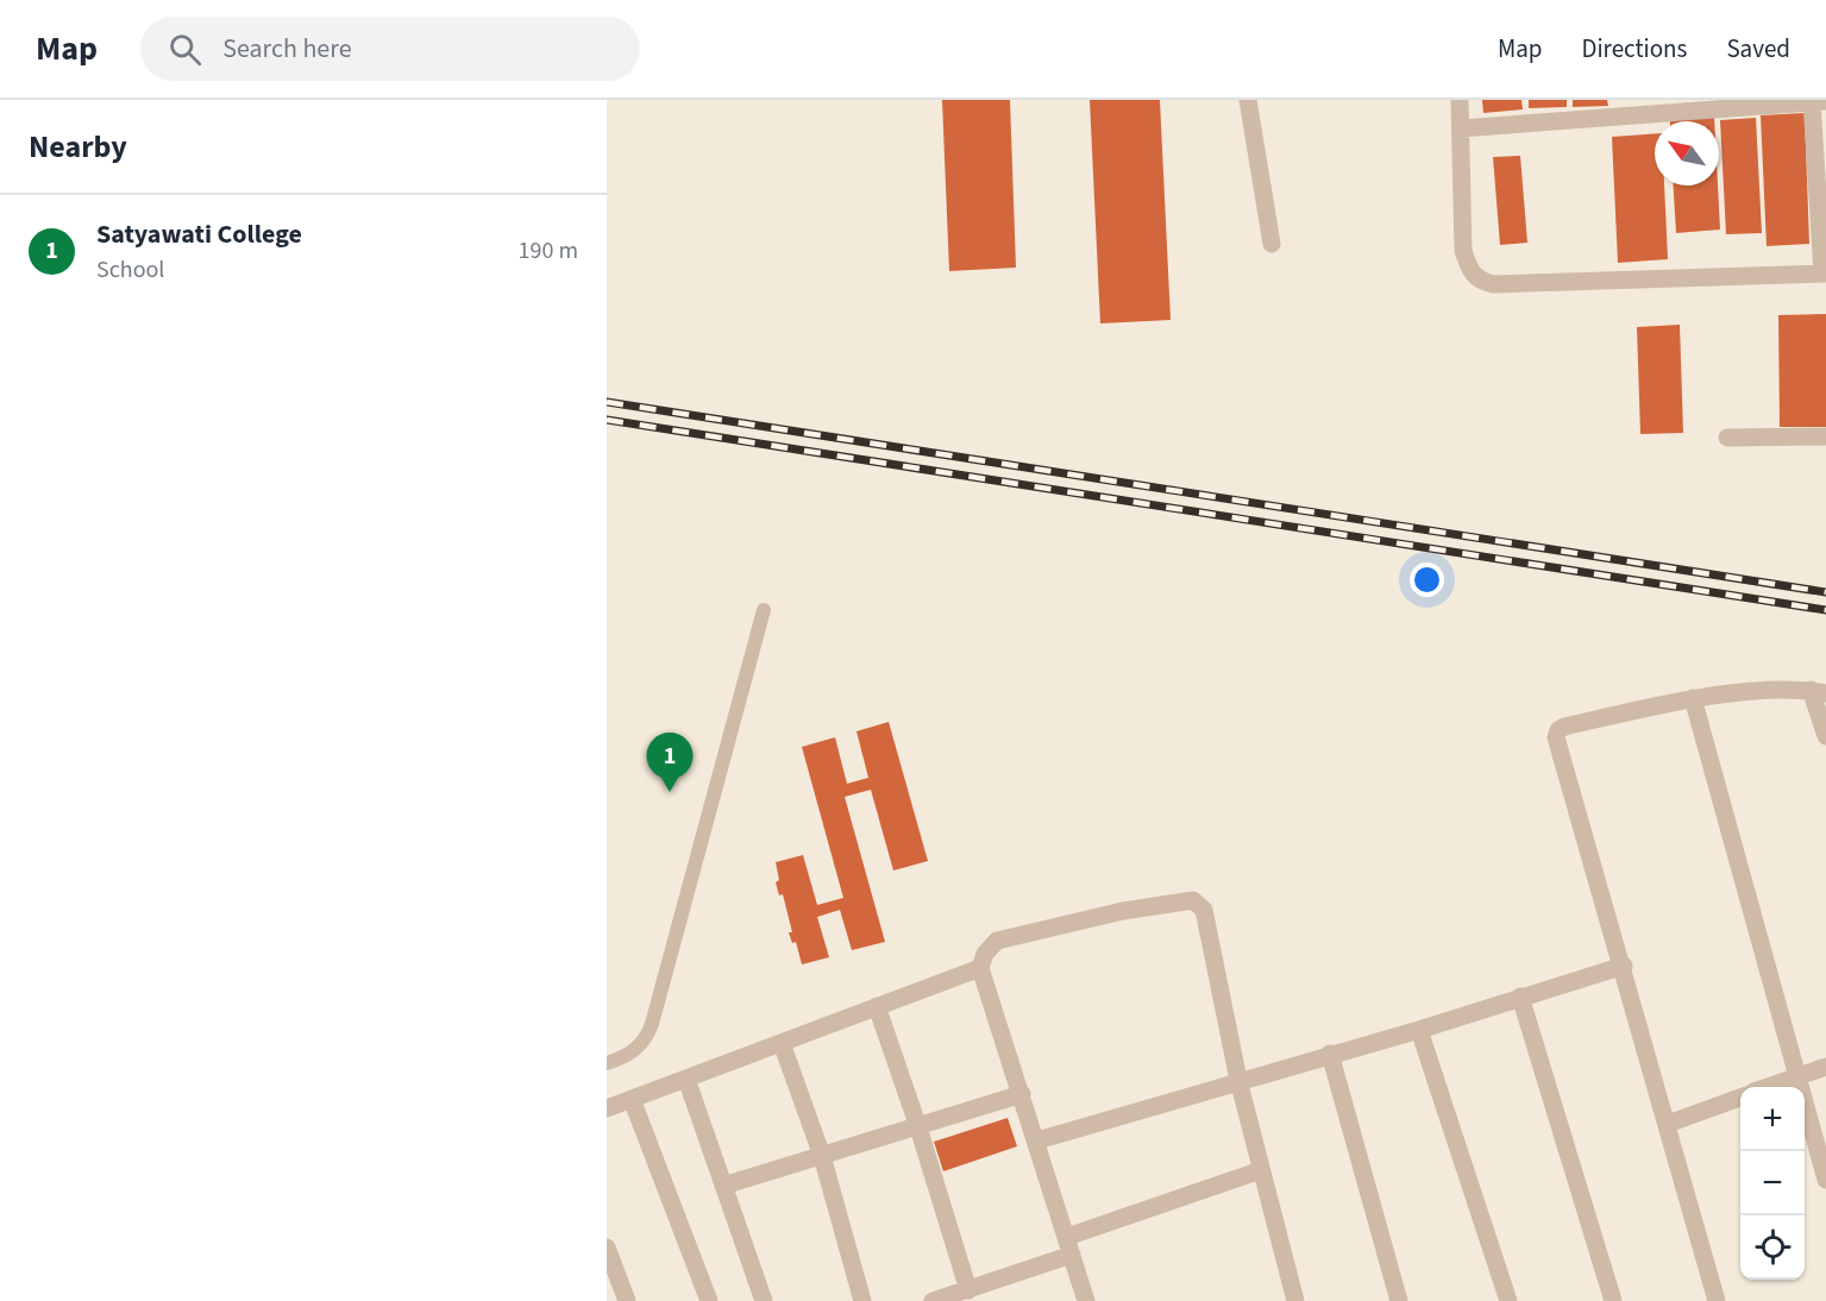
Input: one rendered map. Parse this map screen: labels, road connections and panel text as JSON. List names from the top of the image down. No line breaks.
{"north":"top left","page":{"header":"Map","search":"Search here","nav":["Map","Directions","Saved"],"heading":"Nearby","list":[{"mark":"1","name":"Satyawati College","note":"School","value":"190 m"}],"pins":"1","map_buttons":["+","−"]}}
